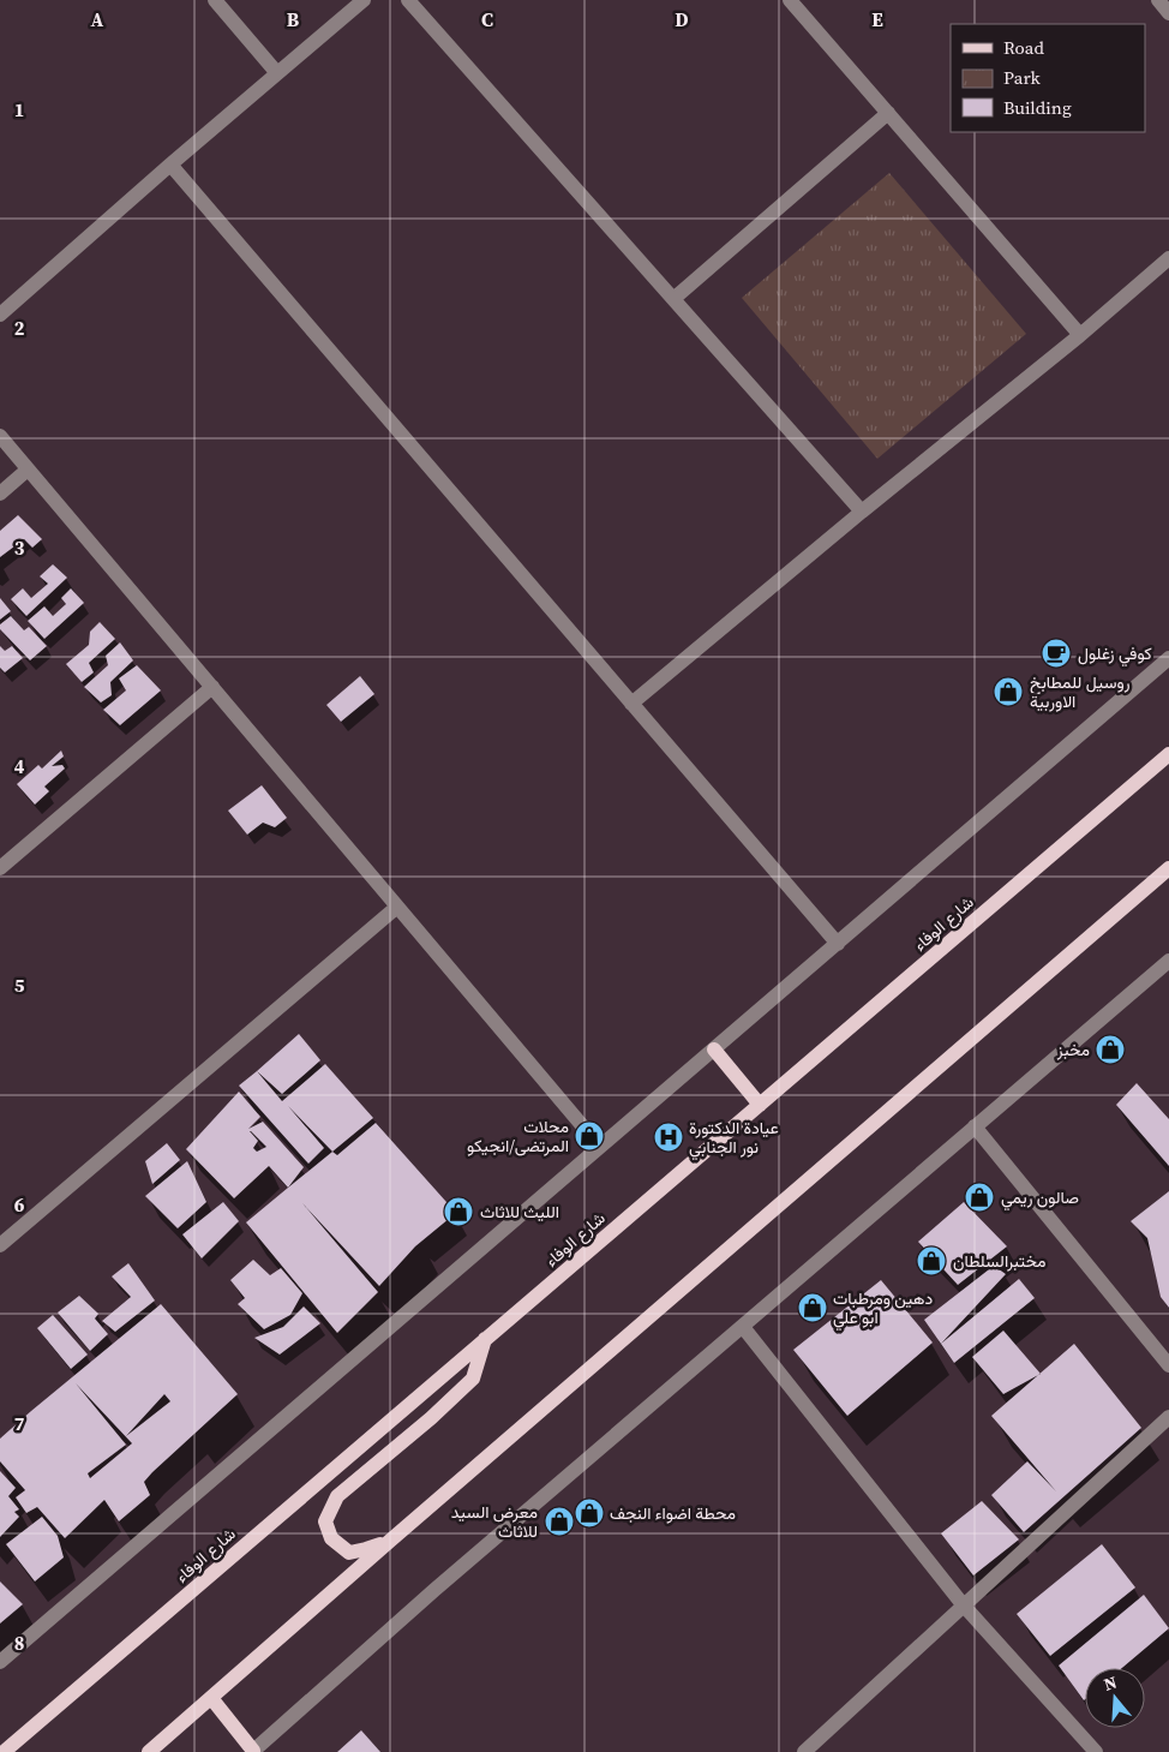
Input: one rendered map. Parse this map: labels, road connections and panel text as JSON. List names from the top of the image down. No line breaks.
{"streets":{"main road":["شارع الوفاء"]},"places":{"cafe":["كوفي زغلول"],"shop":["روسيل للمطابخ الاوربية","مخبز","محلات المرتضى/انجيكو","صالون ريمي","الليث للاثاث","مختبرالسلطان","دهين ومرطبات ابو علي","محطة اضواء النجف","معرض السيد للاثاث"],"hospital":["عيادة الدكتورة نور الجنابي"]},"legend":["Road","Park","Building"],"north":"top","grid":{"columns":["A","B","C","D","E"],"rows":["1","2","3","4","5","6","7","8"]}}
